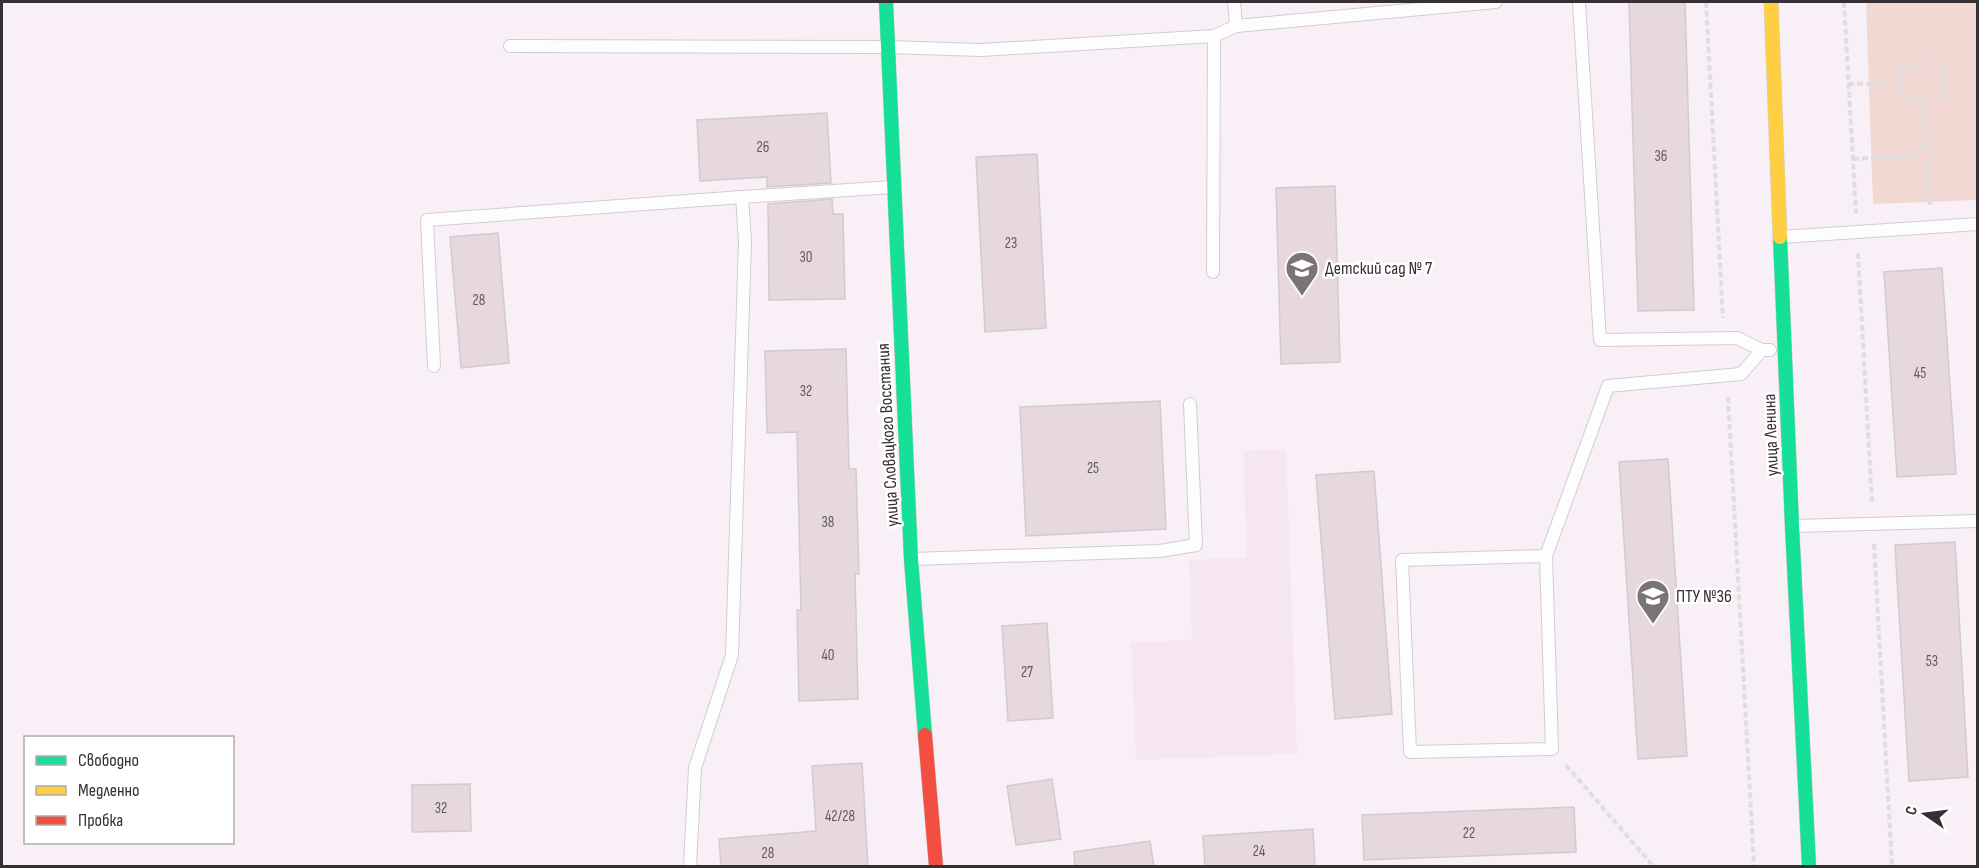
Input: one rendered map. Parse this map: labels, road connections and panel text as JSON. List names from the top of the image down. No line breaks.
{"streets":{"street":["улица Словацкого Восстания","улица Ленина"]},"places":{"school or university":["Детский сад № 7","ПТУ №36"]},"house_numbers":["26","36","23","30","28","45","32","25","38","40","53","27","32","42/28","22","24","28"],"legend":["Свободно","Медленно","Пробка"],"north":"left"}
